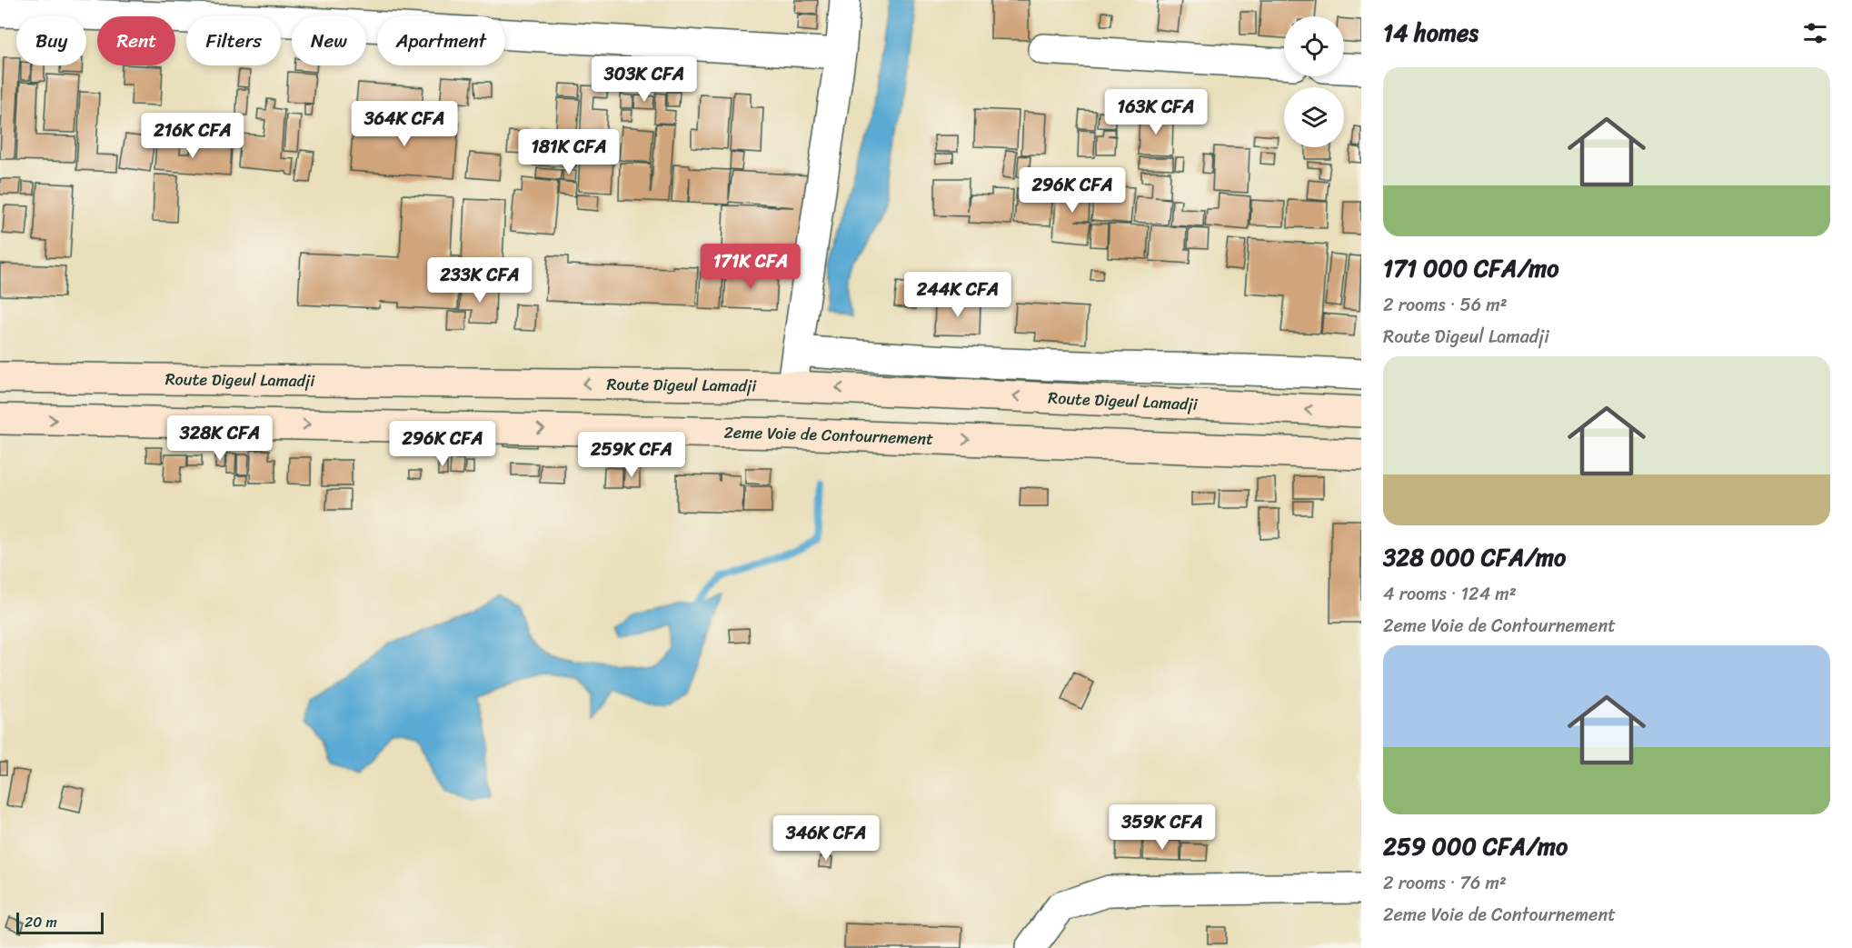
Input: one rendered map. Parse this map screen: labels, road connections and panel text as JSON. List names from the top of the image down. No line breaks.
{"streets":{"main road":["Route Digeul Lamadji","2eme Voie de Contournement"]},"one_way":["Route Digeul Lamadji","2eme Voie de Contournement"],"scale_bar":"20 m","page":{"heading":"14 homes","chip":["Buy","Rent","Filters","New","Apartment"],"price":["303K CFA","163K CFA","364K CFA","216K CFA","181K CFA","296K CFA","171K CFA","233K CFA","244K CFA","328K CFA","296K CFA","259K CFA","359K CFA","346K CFA"],"list":[{"name":"171 000 CFA/mo","note":"2 rooms · 56 m² · Route Digeul Lamadji"},{"name":"328 000 CFA/mo","note":"4 rooms · 124 m² · 2eme Voie de Contournement"},{"name":"259 000 CFA/mo","note":"2 rooms · 76 m² · 2eme Voie de Contournement"}],"scale":"20 m"}}
